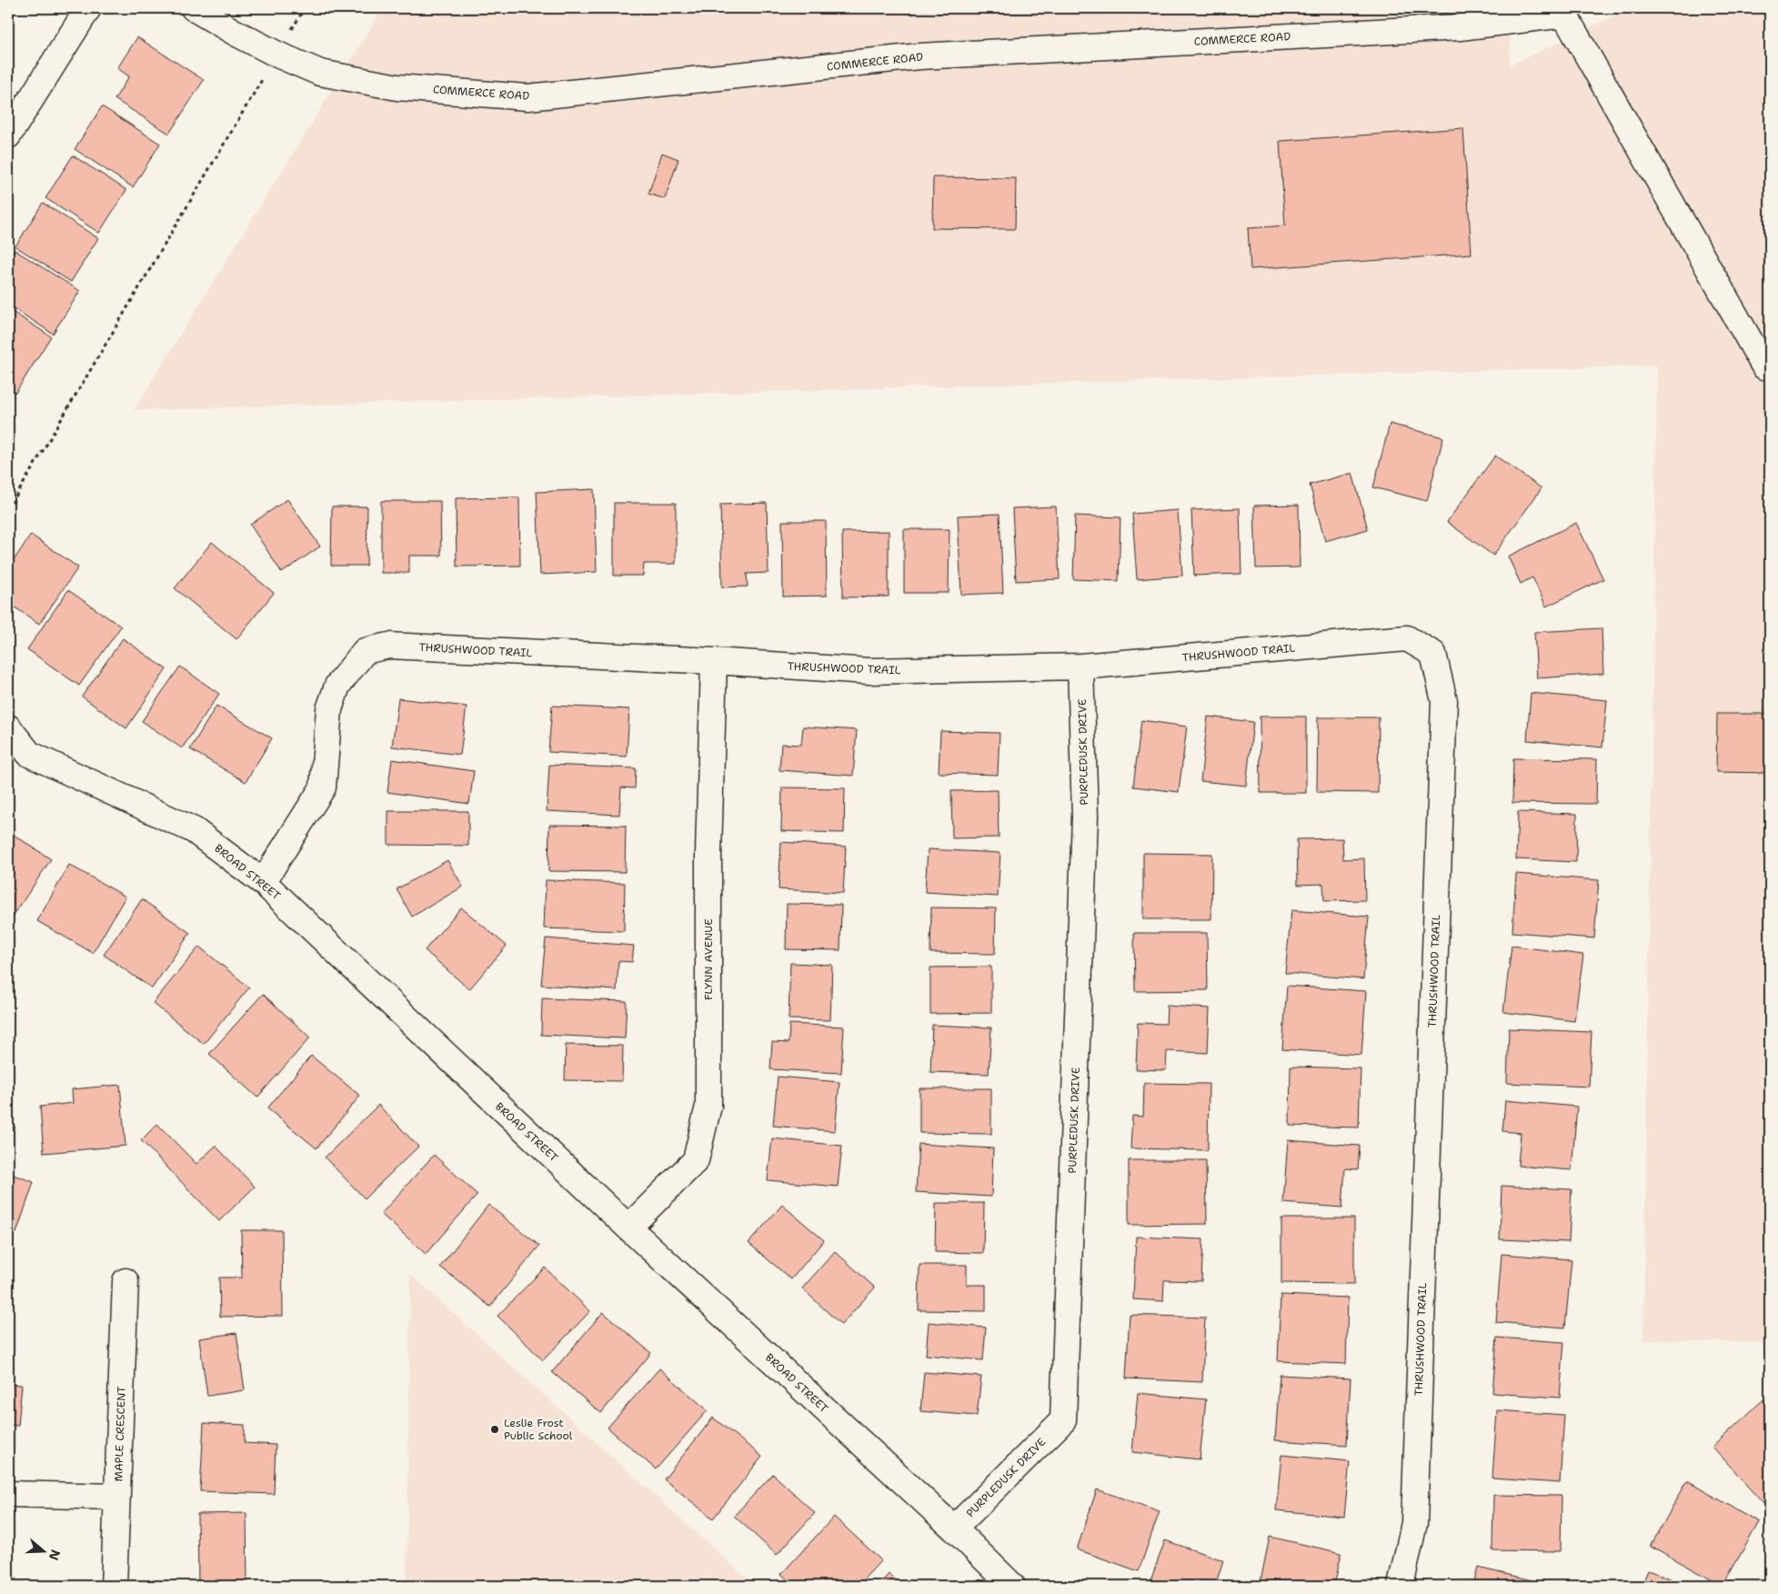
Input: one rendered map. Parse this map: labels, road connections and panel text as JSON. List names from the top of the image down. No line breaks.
{"streets":{"street":["COMMERCE ROAD","THRUSHWOOD TRAIL","PURPLEDUSK DRIVE","BROAD STREET","FLYNN AVENUE","MAPLE CRESCENT"]},"crossings":[["THRUSHWOOD TRAIL","PURPLEDUSK DRIVE"],["THRUSHWOOD TRAIL","BROAD STREET"],["THRUSHWOOD TRAIL","FLYNN AVENUE"],["PURPLEDUSK DRIVE","BROAD STREET"],["BROAD STREET","FLYNN AVENUE"]],"places":["Leslie Frost Public School"],"north":"right"}
